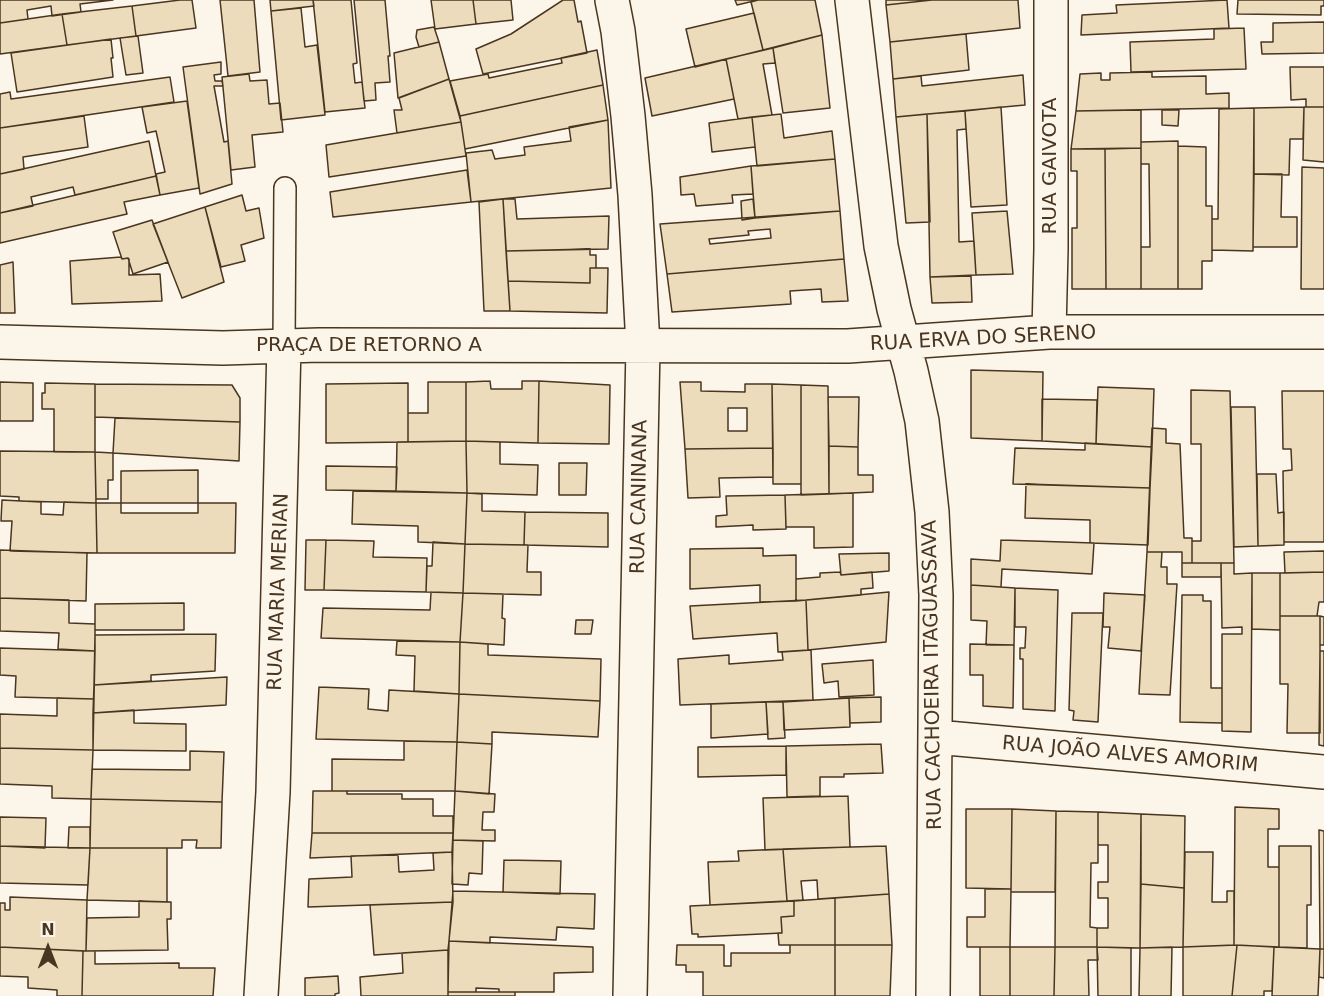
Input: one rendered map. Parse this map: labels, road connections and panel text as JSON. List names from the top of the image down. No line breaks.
{"streets":{"street":["RUA GAIVOTA","RUA ERVA DO SERENO","PRAÇA DE RETORNO A","RUA CANINANA","RUA MARIA MERIAN","RUA CACHOEIRA ITAGUASSAVA","RUA JOÃO ALVES AMORIM"]},"crossings":[["RUA GAIVOTA","RUA ERVA DO SERENO"],["RUA ERVA DO SERENO","PRAÇA DE RETORNO A"],["RUA ERVA DO SERENO","RUA CANINANA"],["RUA ERVA DO SERENO","RUA CACHOEIRA ITAGUASSAVA"],["PRAÇA DE RETORNO A","RUA CANINANA"],["PRAÇA DE RETORNO A","RUA MARIA MERIAN"],["RUA CACHOEIRA ITAGUASSAVA","RUA JOÃO ALVES AMORIM"]],"north":"top"}
